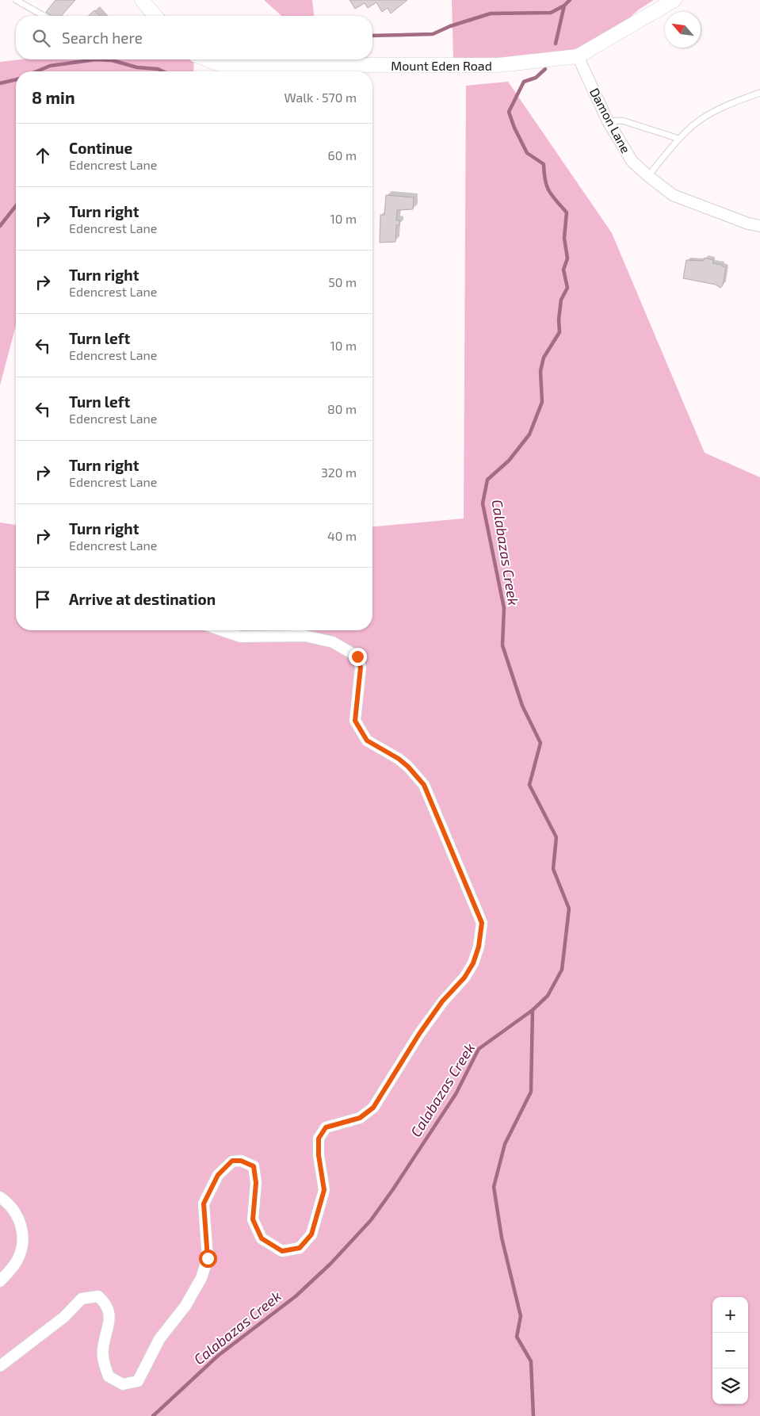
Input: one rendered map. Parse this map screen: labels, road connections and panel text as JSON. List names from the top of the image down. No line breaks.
{"streets":{"street":["Mount Eden Road","Damon Lane"]},"crossings":[["Mount Eden Road","Damon Lane"]],"water":["Calabazas Creek"],"north":"top left","page":{"search":"Search here","heading":["8 min","Walk · 570 m"],"list":[["Continue","Edencrest Lane","60 m"],["Turn right","Edencrest Lane","10 m"],["Turn right","Edencrest Lane","50 m"],["Turn left","Edencrest Lane","10 m"],["Turn left","Edencrest Lane","80 m"],["Turn right","Edencrest Lane","320 m"],["Turn right","Edencrest Lane","40 m"],"Arrive at destination"],"map_buttons":["+","−"]}}
